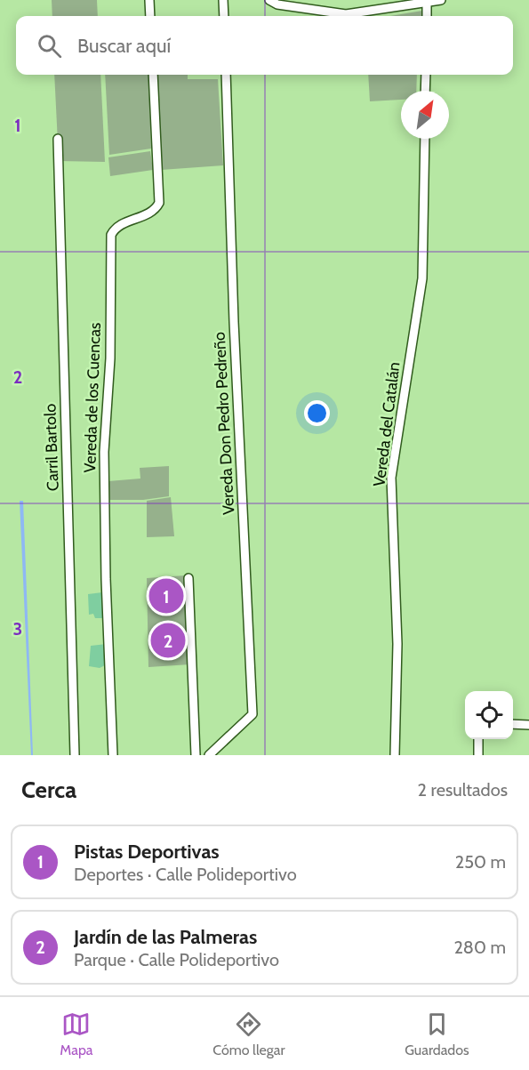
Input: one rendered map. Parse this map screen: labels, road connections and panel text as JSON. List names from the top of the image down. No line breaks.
{"streets":{"street":["Vereda de los Cuencas","Vereda Don Pedro Pedreño","Vereda del Catalán","Carril Bartolo"]},"north":"top right","page":{"search":"Buscar aquí","pins":["1","2"],"heading":["Cerca","2 resultados"],"list":[{"mark":"1","name":"Pistas Deportivas","note":"Deportes · Calle Polideportivo","value":"250 m"},{"mark":"2","name":"Jardín de las Palmeras","note":"Parque · Calle Polideportivo","value":"280 m"}],"nav":["Mapa","Cómo llegar","Guardados"]},"grid":{"rows":["1","2","3"]}}
